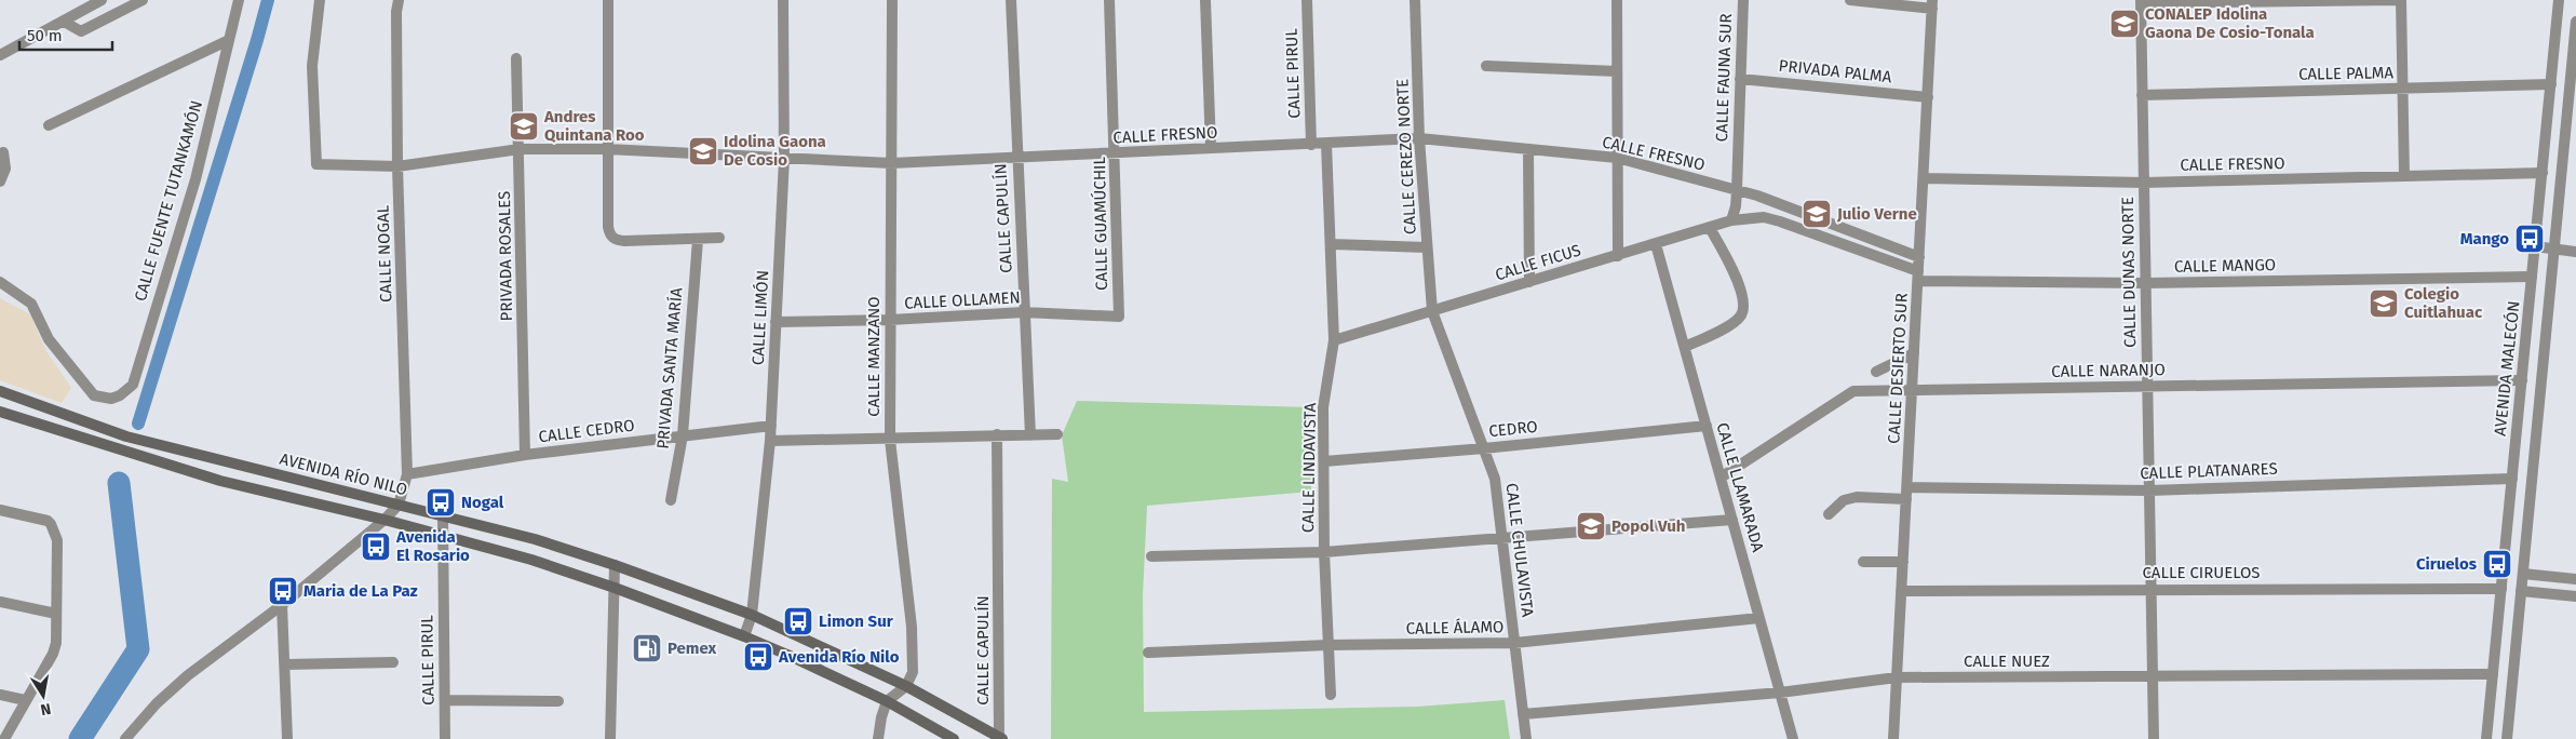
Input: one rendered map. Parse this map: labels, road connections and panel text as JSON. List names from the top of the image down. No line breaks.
{"streets":{"main road":["AVENIDA RÍO NILO"],"street":["PRIVADA PALMA","CALLE PIRUL","CALLE PALMA","CALLE FAUNA SUR","CALLE FRESNO","CALLE CEREZO NORTE","CALLE FUENTE TUTANKAMÓN","CALLE CAPULÍN","CALLE GUAMÚCHIL","CALLE NOGAL","PRIVADA ROSALES","CALLE FICUS","CALLE MANGO","CALLE DUNAS NORTE","CALLE OLLAMEN","CALLE LIMÓN","CALLE MANZANO","PRIVADA SANTA MARÍA","CALLE DESIERTO SUR","AVENIDA MALECÓN","CALLE NARANJO","CEDRO","CALLE CEDRO","CALLE LINDAVISTA","CALLE PLATANARES","CALLE LLAMARADA","CALLE CHULAVISTA","CALLE CIRUELOS","CALLE ÁLAMO","CALLE NUEZ"]},"crossings":[["PRIVADA PALMA","CALLE FAUNA SUR"],["PRIVADA PALMA","CALLE DESIERTO SUR"],["CALLE PIRUL","CALLE FRESNO"],["CALLE PIRUL","AVENIDA RÍO NILO"],["CALLE PALMA","CALLE DUNAS NORTE"],["CALLE PALMA","AVENIDA MALECÓN"],["CALLE FAUNA SUR","CALLE FRESNO"],["CALLE FAUNA SUR","CALLE FICUS"],["CALLE FRESNO","CALLE CEREZO NORTE"],["CALLE FRESNO","CALLE CAPULÍN"],["CALLE FRESNO","CALLE GUAMÚCHIL"],["CALLE FRESNO","CALLE NOGAL"],["CALLE FRESNO","PRIVADA ROSALES"],["CALLE FRESNO","CALLE DUNAS NORTE"],["CALLE FRESNO","CALLE LIMÓN"],["CALLE FRESNO","CALLE MANZANO"],["CALLE FRESNO","CALLE DESIERTO SUR"],["CALLE FRESNO","AVENIDA MALECÓN"],["CALLE FRESNO","CALLE LINDAVISTA"],["CALLE CEREZO NORTE","CALLE FICUS"],["CALLE CEREZO NORTE","CALLE CHULAVISTA"],["CALLE CAPULÍN","CALLE OLLAMEN"],["CALLE CAPULÍN","AVENIDA RÍO NILO"],["CALLE GUAMÚCHIL","CALLE OLLAMEN"],["CALLE NOGAL","CALLE CEDRO"],["CALLE NOGAL","AVENIDA RÍO NILO"],["PRIVADA ROSALES","CALLE CEDRO"],["CALLE FICUS","CALLE MANGO"],["CALLE FICUS","CALLE DESIERTO SUR"],["CALLE FICUS","CALLE LINDAVISTA"],["CALLE FICUS","CALLE LLAMARADA"],["CALLE FICUS","CALLE CHULAVISTA"],["CALLE MANGO","CALLE DUNAS NORTE"],["CALLE MANGO","CALLE DESIERTO SUR"],["CALLE MANGO","AVENIDA MALECÓN"],["CALLE DUNAS NORTE","CALLE NARANJO"],["CALLE DUNAS NORTE","CALLE PLATANARES"],["CALLE DUNAS NORTE","CALLE CIRUELOS"],["CALLE DUNAS NORTE","CALLE NUEZ"],["CALLE OLLAMEN","CALLE LIMÓN"],["CALLE OLLAMEN","CALLE MANZANO"],["CALLE LIMÓN","CALLE CEDRO"],["CALLE LIMÓN","AVENIDA RÍO NILO"],["CALLE MANZANO","AVENIDA RÍO NILO"],["PRIVADA SANTA MARÍA","CALLE CEDRO"],["CALLE DESIERTO SUR","CALLE NARANJO"],["CALLE DESIERTO SUR","CALLE PLATANARES"],["CALLE DESIERTO SUR","CALLE CIRUELOS"],["CALLE DESIERTO SUR","CALLE NUEZ"],["AVENIDA MALECÓN","CALLE NARANJO"],["AVENIDA MALECÓN","CALLE PLATANARES"],["AVENIDA MALECÓN","CALLE CIRUELOS"],["AVENIDA MALECÓN","CALLE NUEZ"],["CALLE NARANJO","CALLE LLAMARADA"],["CEDRO","CALLE LINDAVISTA"],["CEDRO","CALLE LLAMARADA"],["CEDRO","CALLE CHULAVISTA"],["CALLE LINDAVISTA","CALLE ÁLAMO"],["CALLE LLAMARADA","CALLE ÁLAMO"],["CALLE LLAMARADA","CALLE NUEZ"],["CALLE CHULAVISTA","CALLE ÁLAMO"],["CALLE CHULAVISTA","CALLE NUEZ"]],"places":{"school or university":["CONALEP Idolina Gaona De Cosio-Tonala","Andres Quintana Roo","Idolina Gaona De Cosio","Julio Verne","Colegio Cuitlahuac","Popol Vuh"],"bus stop":["Mango","Nogal","Avenida El Rosario","Ciruelos","Maria de La Paz","Limon Sur","Avenida Río Nilo"],"fuel station":["Pemex"]},"scale_bar":"50 m","north":"bottom"}
